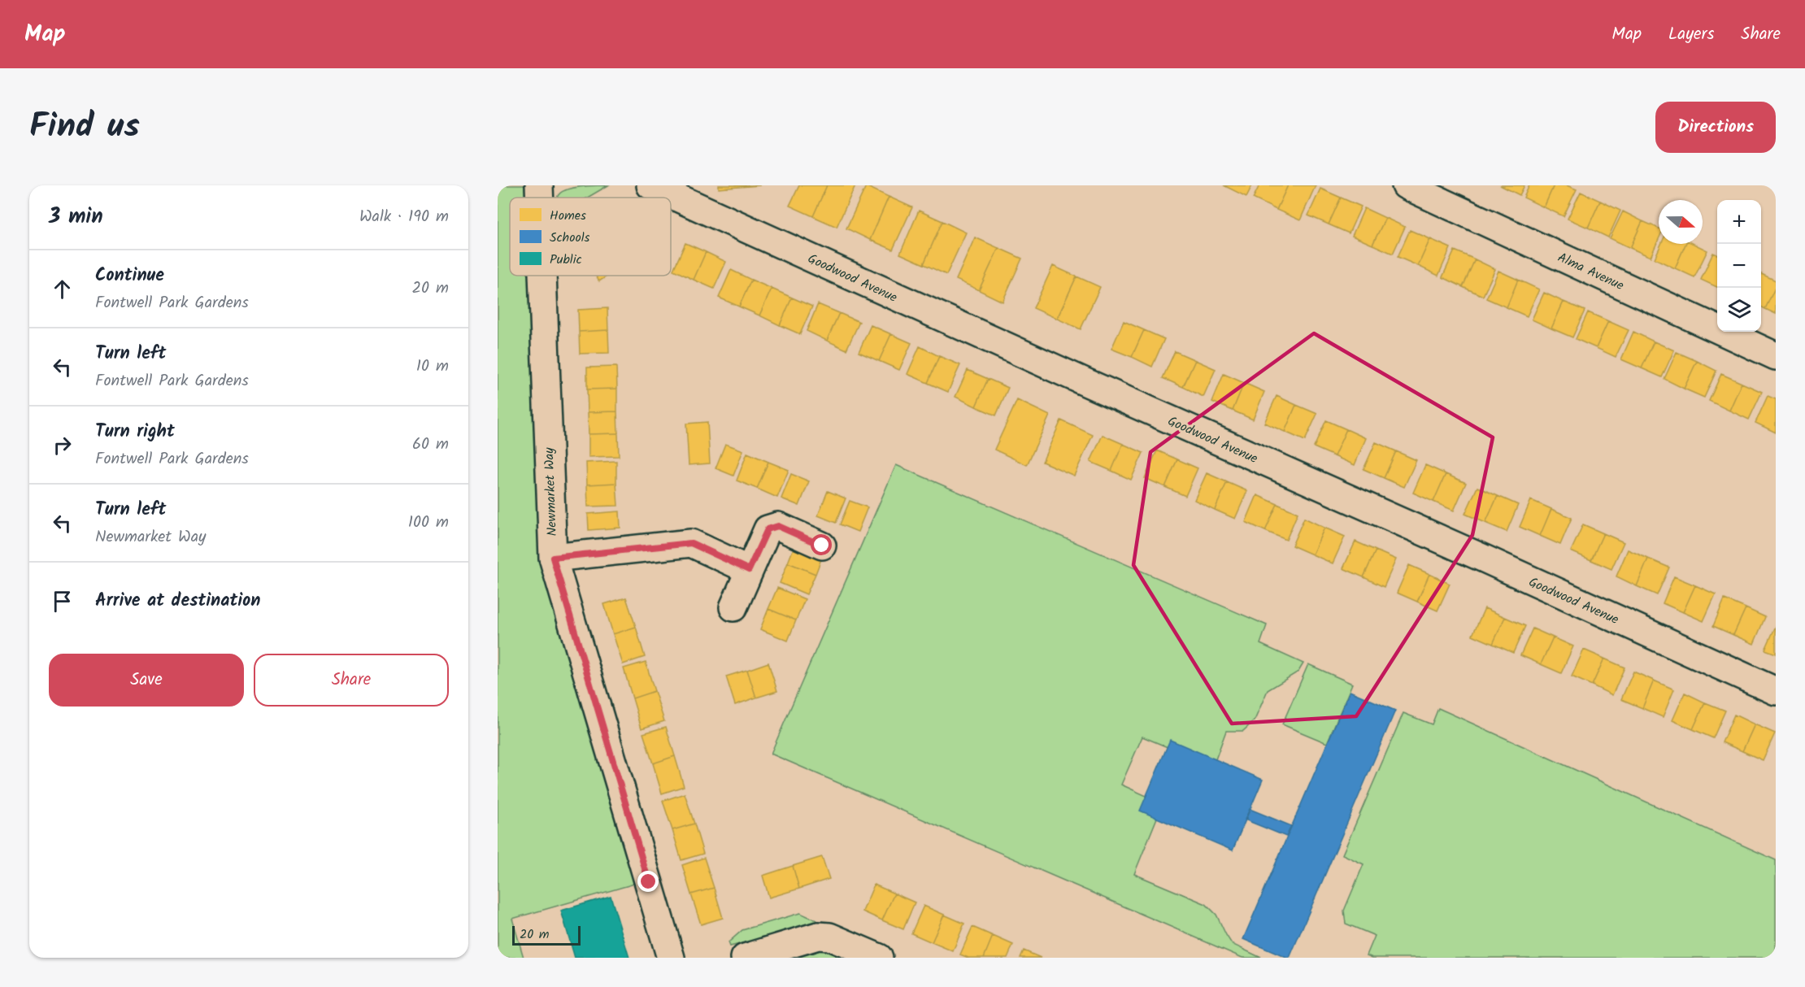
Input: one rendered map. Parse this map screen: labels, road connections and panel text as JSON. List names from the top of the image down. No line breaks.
{"streets":{"street":["Alma Avenue","Goodwood Avenue","Newmarket Way"]},"legend":["Homes","Schools","Public"],"scale_bar":"20 m","north":"right","page":{"header":"Map","nav":["Map","Layers","Share"],"title":"Find us","buttons":["Directions",["Save","Share"]],"heading":["3 min","Walk · 190 m"],"map_buttons":["+","−"],"list":[["Continue","Fontwell Park Gardens","20 m"],["Turn left","Fontwell Park Gardens","10 m"],["Turn right","Fontwell Park Gardens","60 m"],["Turn left","Newmarket Way","100 m"],"Arrive at destination"],"scale":"20 m"}}
